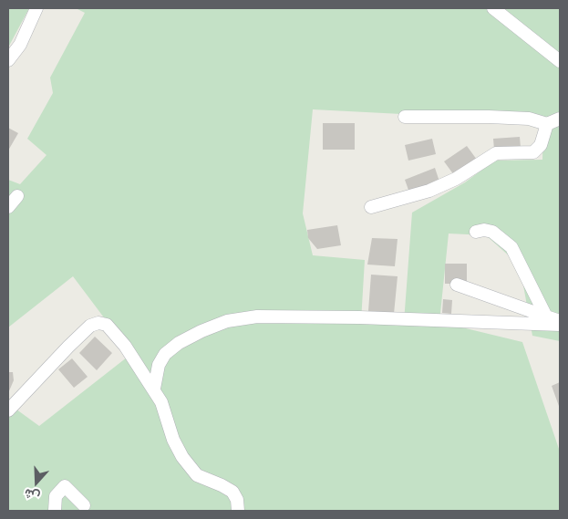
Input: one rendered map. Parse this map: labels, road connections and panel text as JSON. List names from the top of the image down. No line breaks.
{"north":"bottom"}
